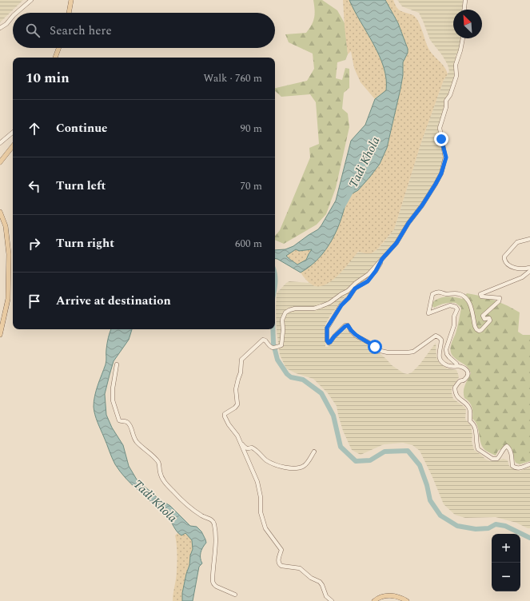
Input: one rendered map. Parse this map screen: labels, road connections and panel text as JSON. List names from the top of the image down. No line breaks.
{"water":["Tadi Khola"],"north":"top left","page":{"search":"Search here","heading":["10 min","Walk · 760 m"],"list":[["Continue","90 m"],["Turn left","70 m"],["Turn right","600 m"],"Arrive at destination"],"map_buttons":["+","−"]}}
